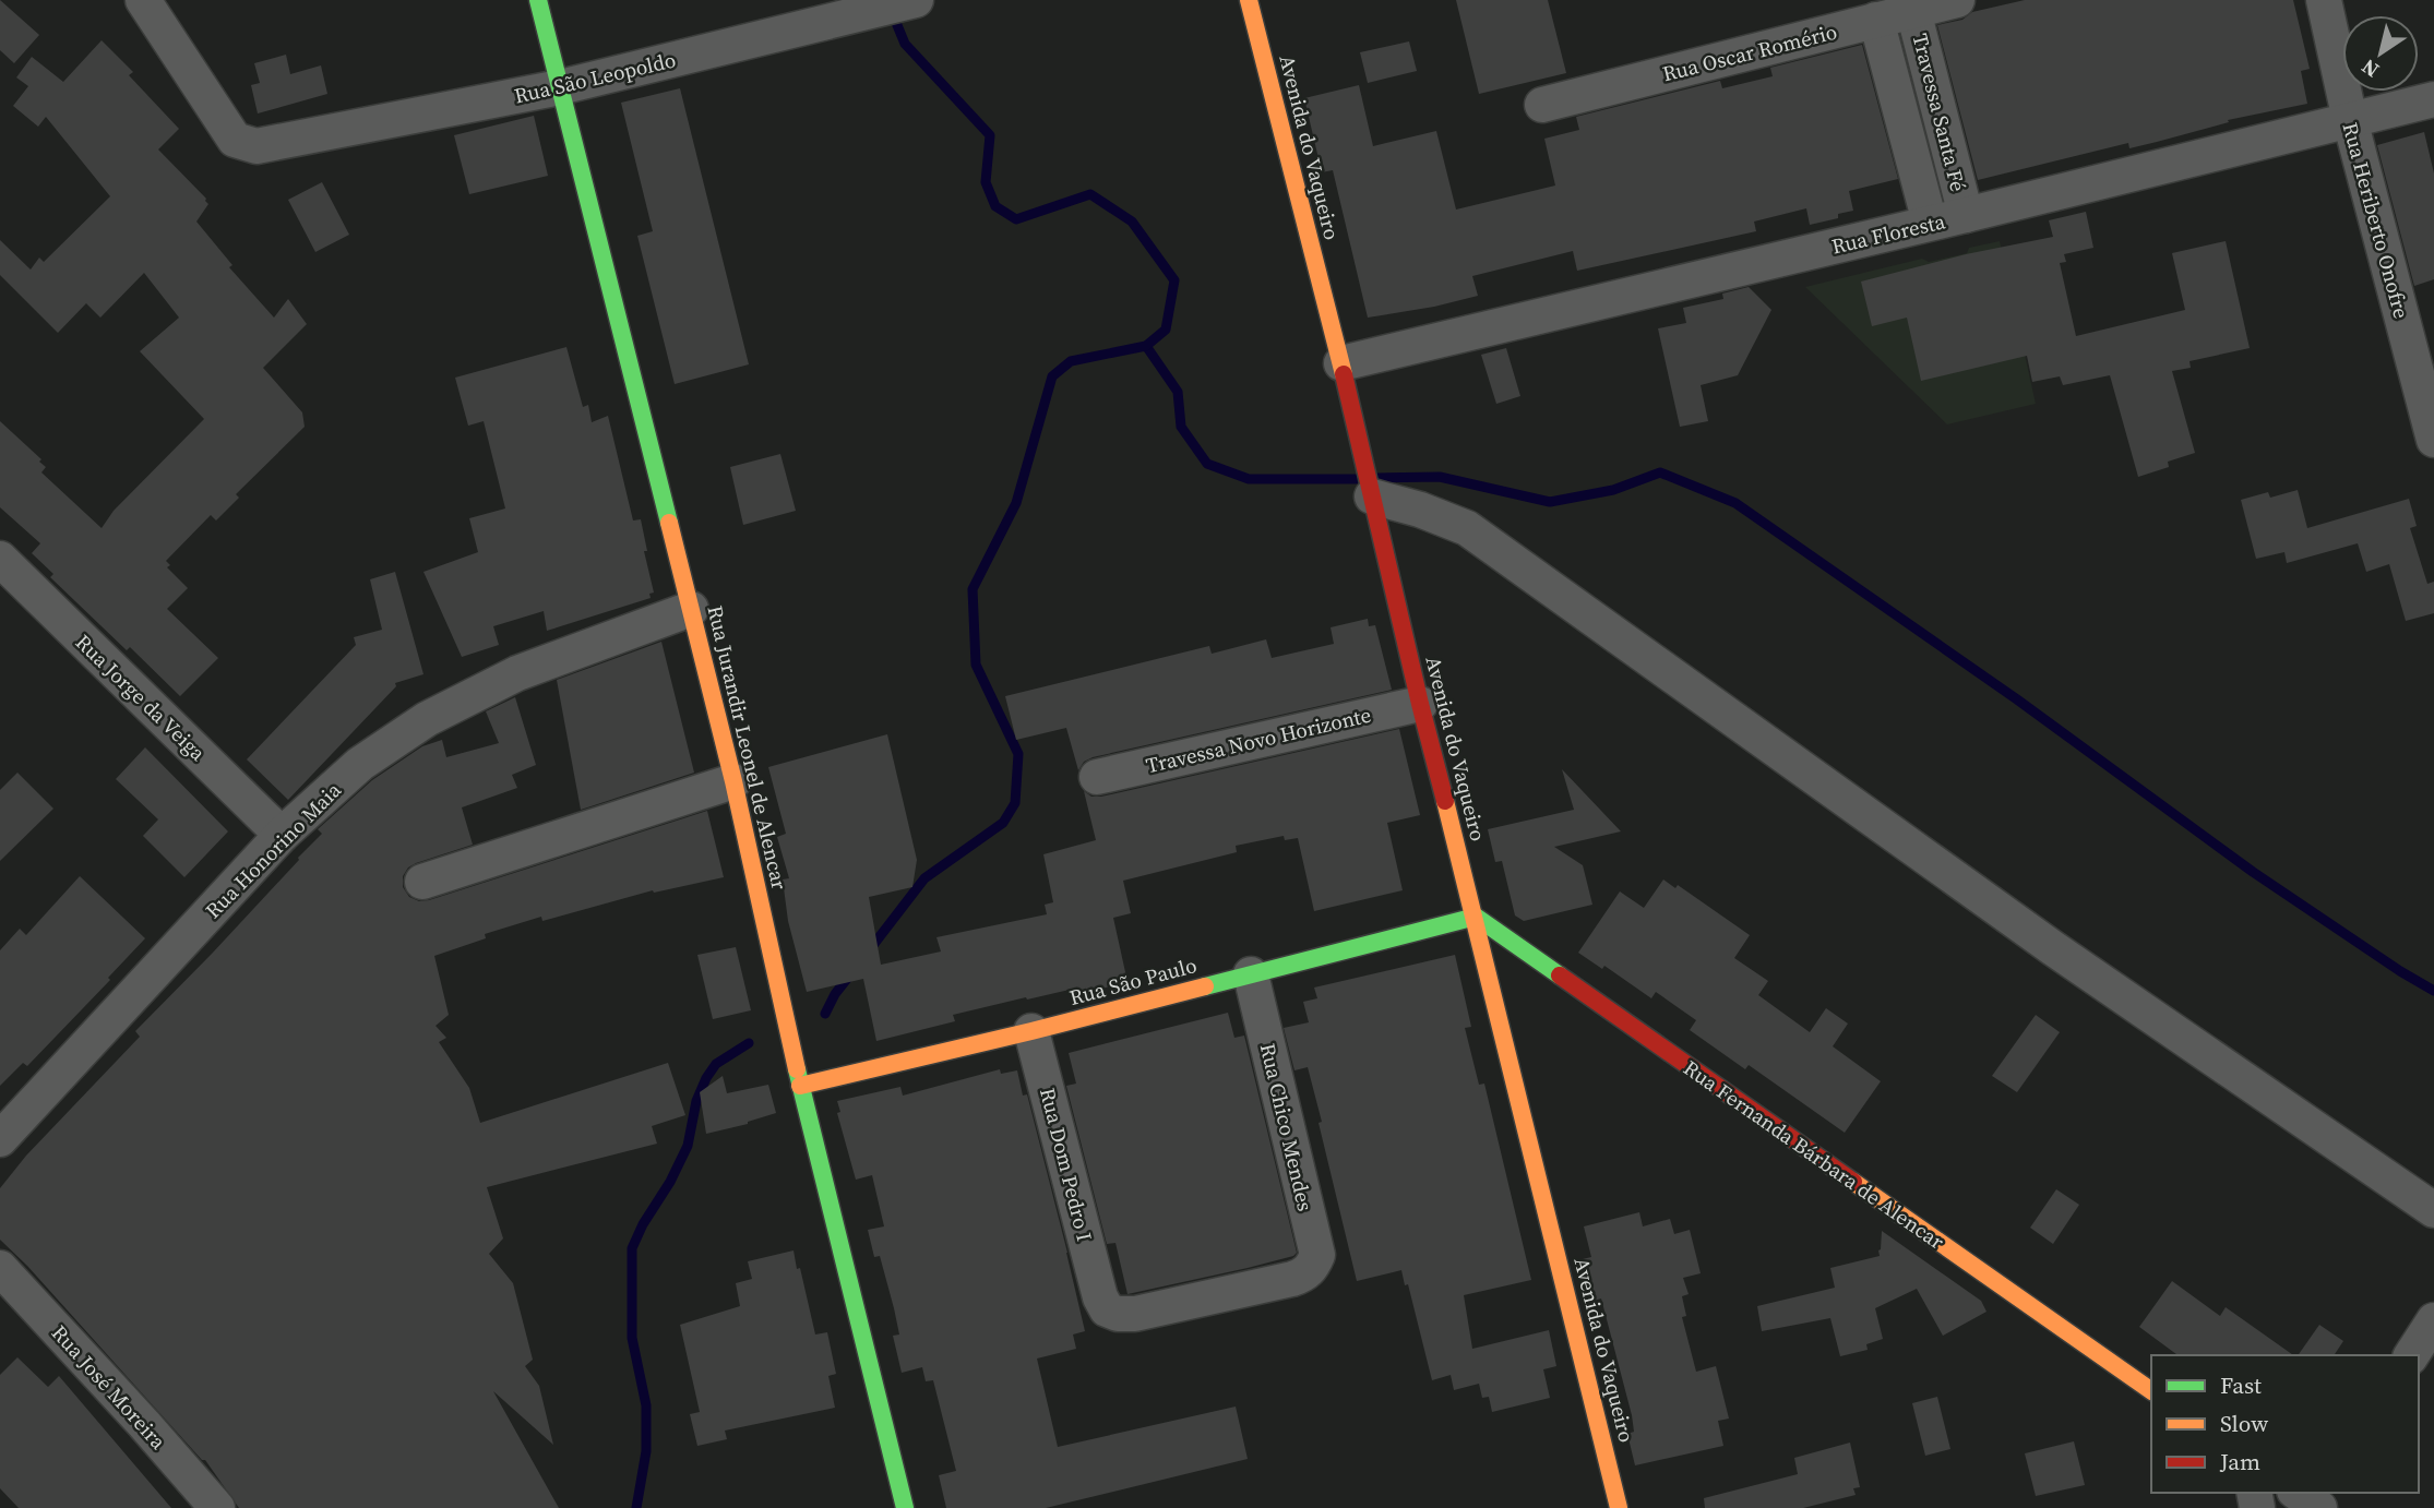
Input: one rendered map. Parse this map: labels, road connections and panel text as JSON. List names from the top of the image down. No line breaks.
{"streets":{"street":["Rua Oscar Romério","Rua São Leopoldo","Travessa Santa Fé","Avenida do Vaqueiro","Rua Heriberto Onofre","Rua Floresta","Rua Jorge da Veiga","Travessa Novo Horizonte","Rua Jurandir Leonel de Alencar","Rua Honorino Maia","Rua São Paulo","Rua Chico Mendes","Rua Fernanda Bárbara de Alencar","Rua Dom Pedro I","Rua José Moreira"]},"crossings":[["Rua Oscar Romério","Travessa Santa Fé"],["Rua São Leopoldo","Rua Jurandir Leonel de Alencar"],["Travessa Santa Fé","Rua Floresta"],["Avenida do Vaqueiro","Rua Floresta"],["Avenida do Vaqueiro","Travessa Novo Horizonte"],["Avenida do Vaqueiro","Rua São Paulo"],["Avenida do Vaqueiro","Rua Fernanda Bárbara de Alencar"],["Rua Heriberto Onofre","Rua Floresta"],["Rua Jorge da Veiga","Rua Honorino Maia"],["Rua Jurandir Leonel de Alencar","Rua Honorino Maia"],["Rua Jurandir Leonel de Alencar","Rua São Paulo"],["Rua São Paulo","Rua Chico Mendes"],["Rua São Paulo","Rua Fernanda Bárbara de Alencar"],["Rua São Paulo","Rua Dom Pedro I"],["Rua Chico Mendes","Rua Dom Pedro I"]],"legend":["Fast","Slow","Jam"],"north":"bottom left"}
